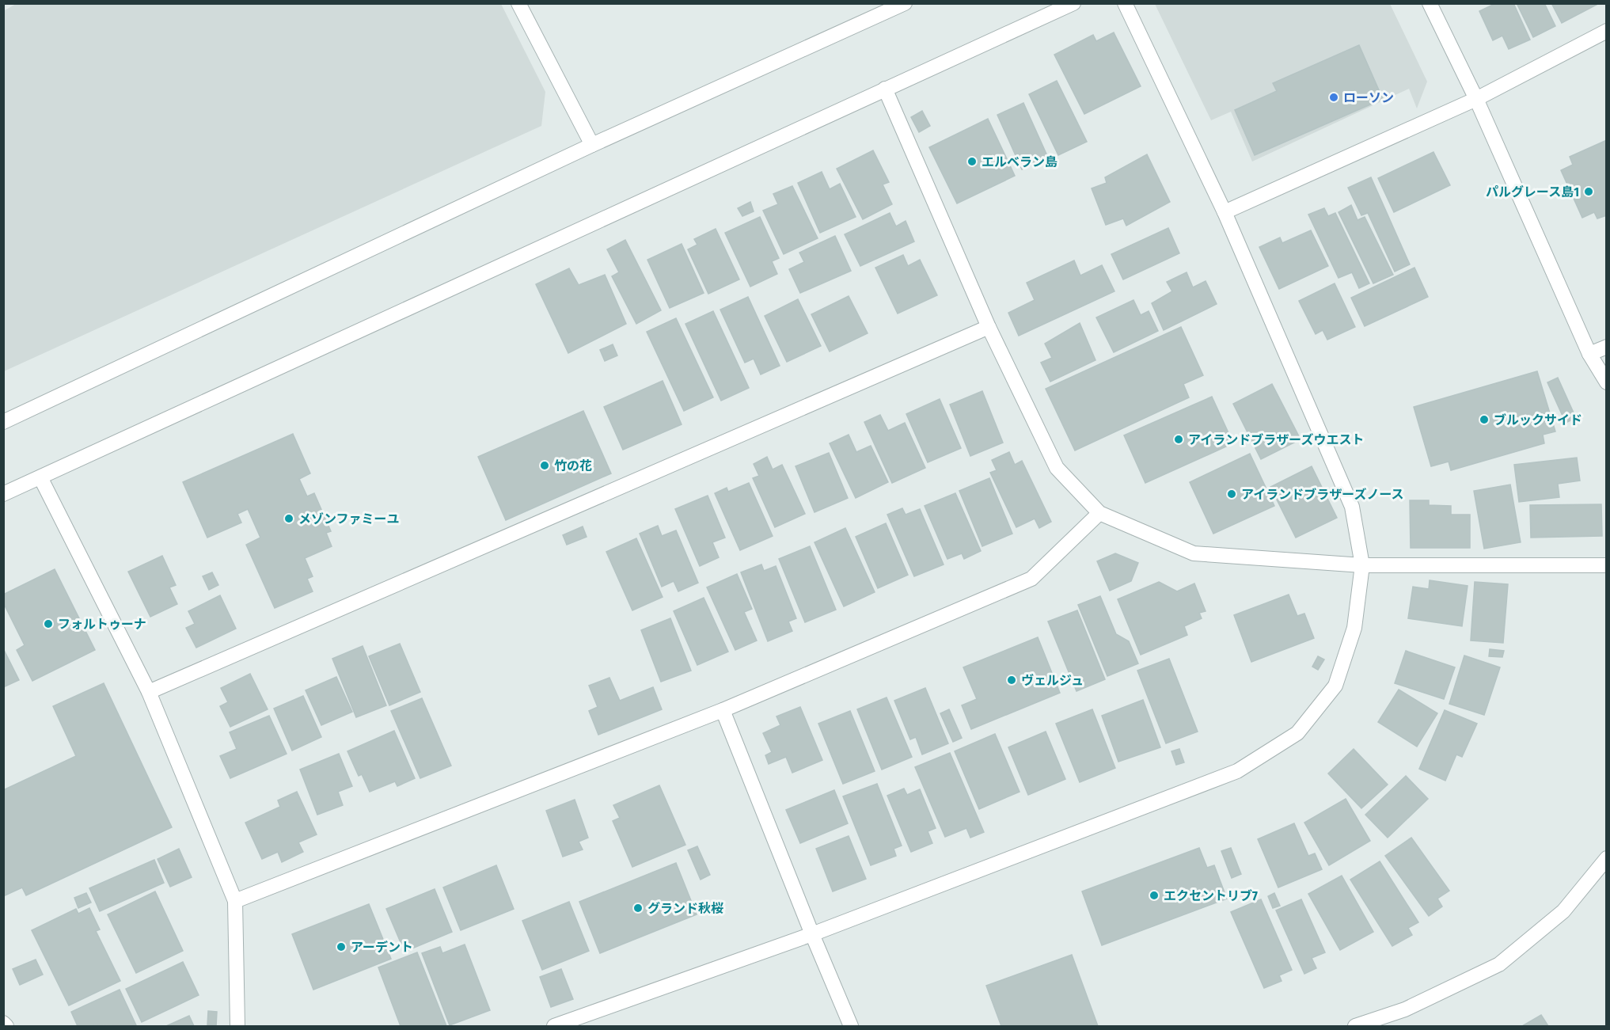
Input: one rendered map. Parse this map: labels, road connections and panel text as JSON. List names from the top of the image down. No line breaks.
{"places":["ローソン","エルベラン島","パルグレース島1","ブルックサイド","アイランドブラザーズウエスト","竹の花","アイランドブラザーズノース","メゾンファミーユ","フォルトゥーナ","ヴェルジュ","エクセントリブ7","グランド秋桜","アーデント"]}
